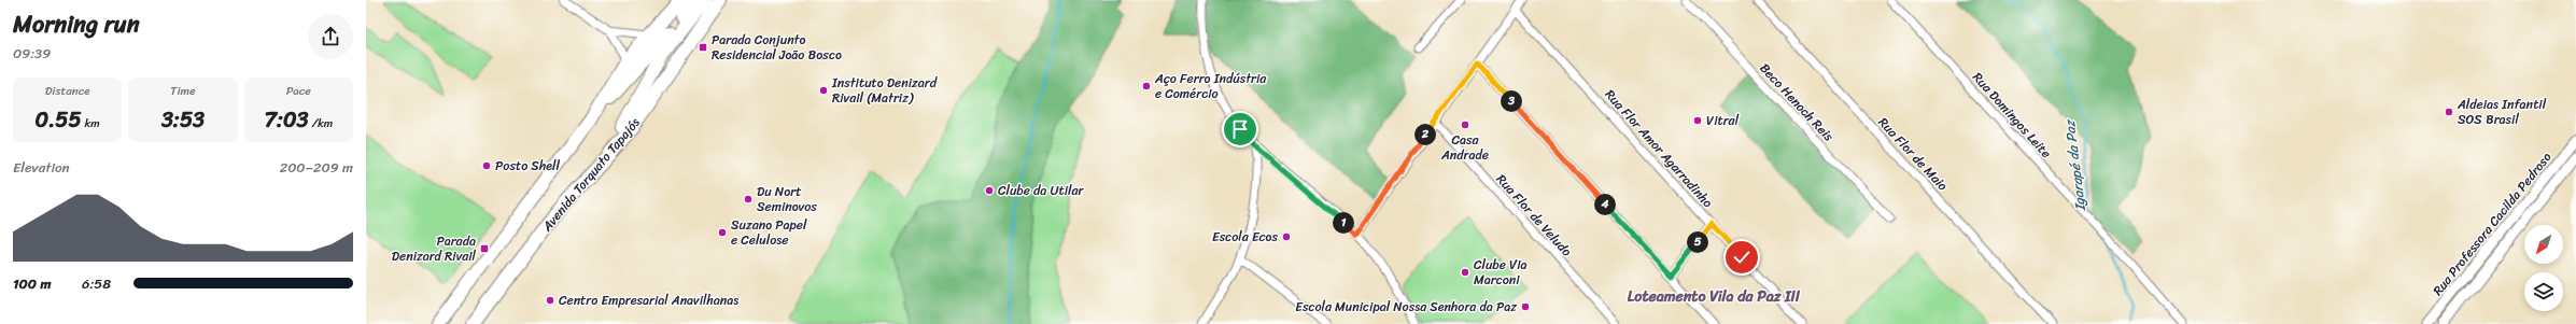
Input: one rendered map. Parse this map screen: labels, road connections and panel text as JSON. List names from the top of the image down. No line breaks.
{"streets":{"highway":["Avenida Torquato Tapajós"],"street":["Beco Henoch Reis","Rua Domingos Leite","Rua Flor Amor Agarradinho","Rua Flor de Maio","Rua Flor de Veludo","Rua Professora Cacilda Pedroso"]},"districts":["Loteamento Vila da Paz III"],"water":["Igarapé da Paz"],"places":{"transit":["Parada Conjunto Residencial João Bosco","Parada Denizard Rivail"],"other":["Aço Ferro Indústria e Comércio","Instituto Denizard Rivail (Matriz)","Aldeias Infantil SOS Brasil","Vitral","Casa Andrade","Posto Shell","Clube da Utilar","Du Nort Seminovos","Suzano Papel e Celulose","Escola Ecos","Clube Via Marconi","Centro Empresarial Anavilhanas","Escola Municipal Nossa Senhora da Paz"]},"north":"bottom left","page":{"heading":["Morning run","09:39"],"stats":[["Distance","0.55 km"],["Time","3:53"],["Pace","7:03 /km"]],"pins":["3","2","4","1","5"],"chart":["Elevation","200–209 m"],"list":[{"name":"100 m","note":"6:58"}]}}
